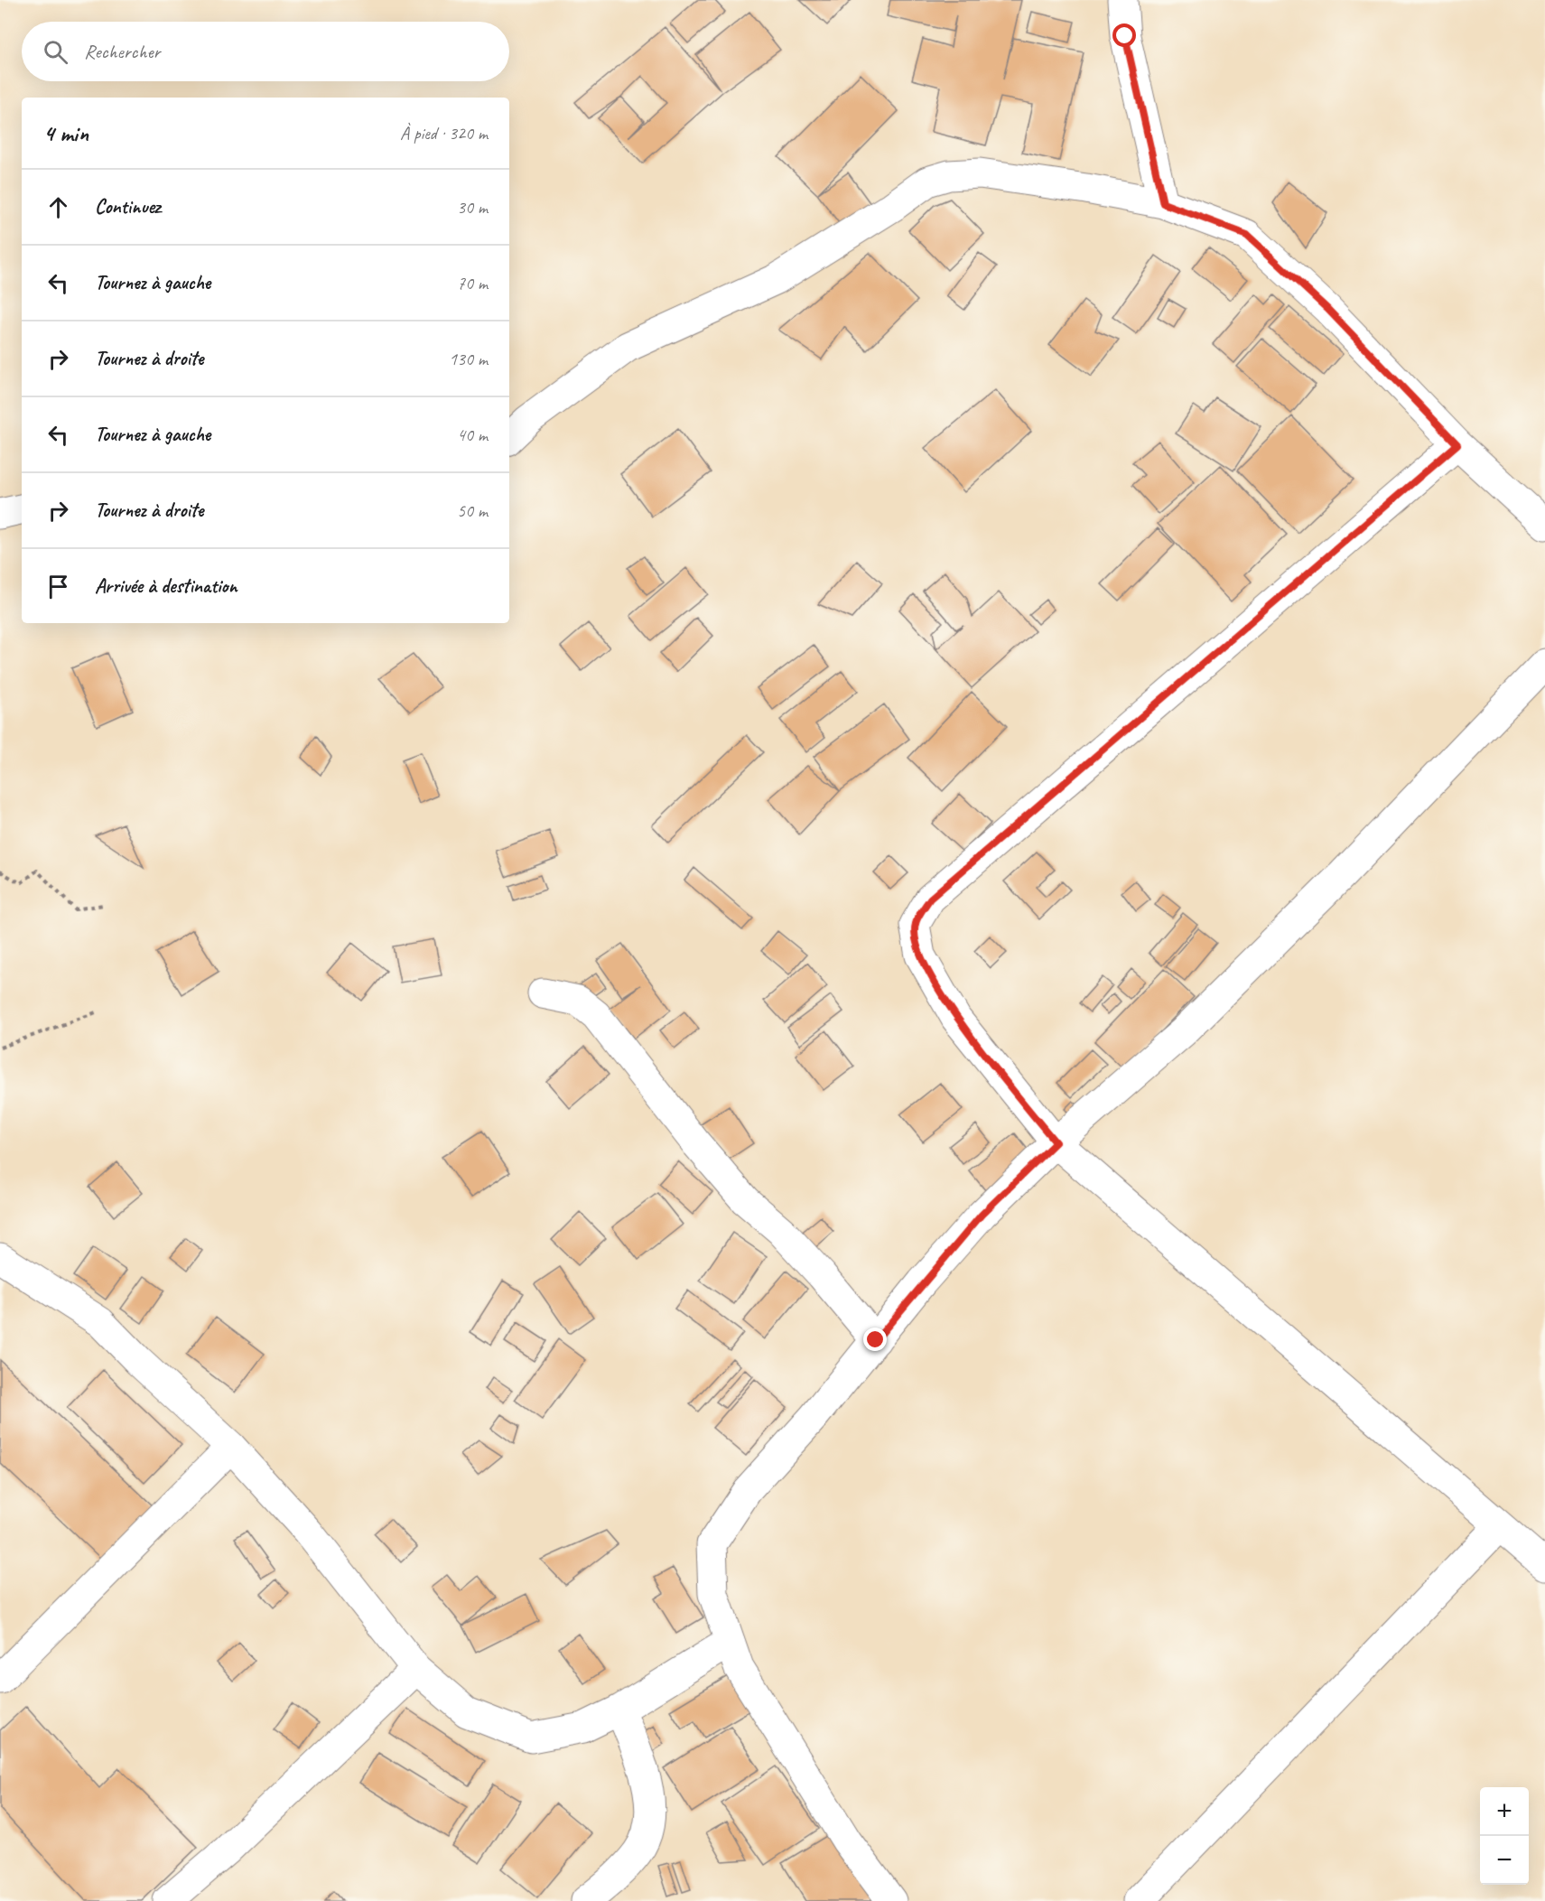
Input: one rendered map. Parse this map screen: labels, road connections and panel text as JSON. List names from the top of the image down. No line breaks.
{"page":{"search":"Rechercher","heading":["4 min","À pied · 320 m"],"list":[["Continuez","30 m"],["Tournez à gauche","70 m"],["Tournez à droite","130 m"],["Tournez à gauche","40 m"],["Tournez à droite","50 m"],"Arrivée à destination"],"map_buttons":["+","−"]}}
